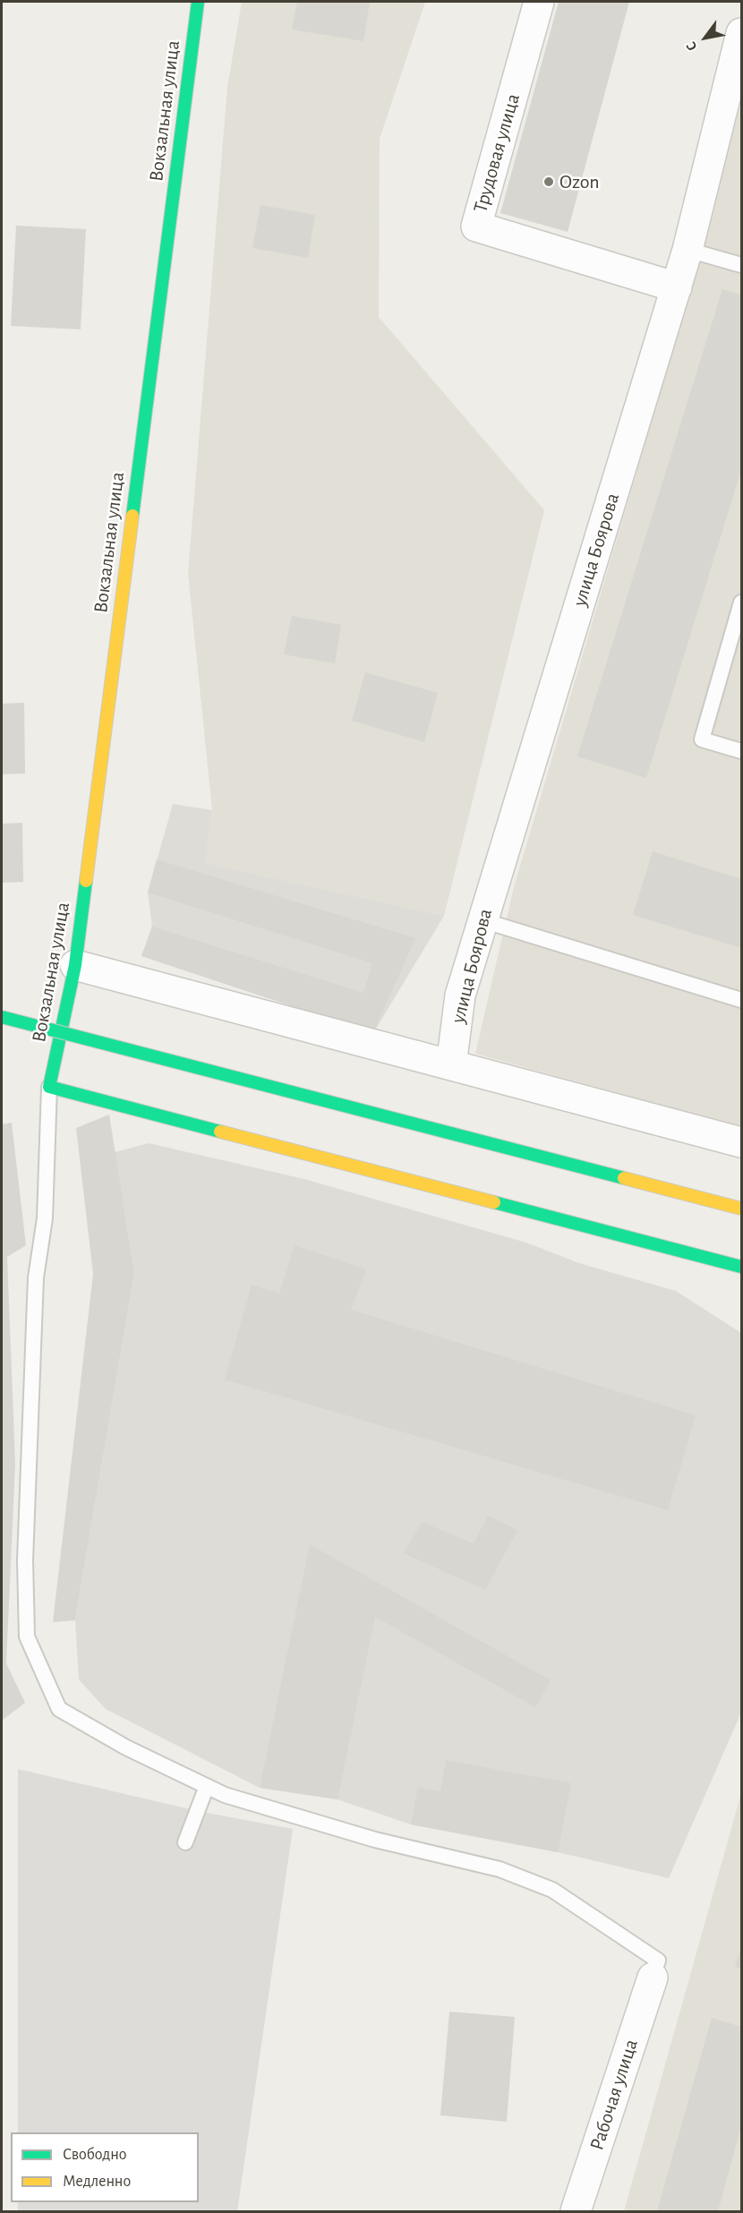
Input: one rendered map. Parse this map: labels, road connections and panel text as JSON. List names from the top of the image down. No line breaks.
{"streets":{"street":["Вокзальная улица","Трудовая улица","улица Боярова","Рабочая улица"]},"crossings":[["Трудовая улица","улица Боярова"]],"places":["Ozon"],"legend":["Свободно","Медленно"],"north":"bottom left"}
